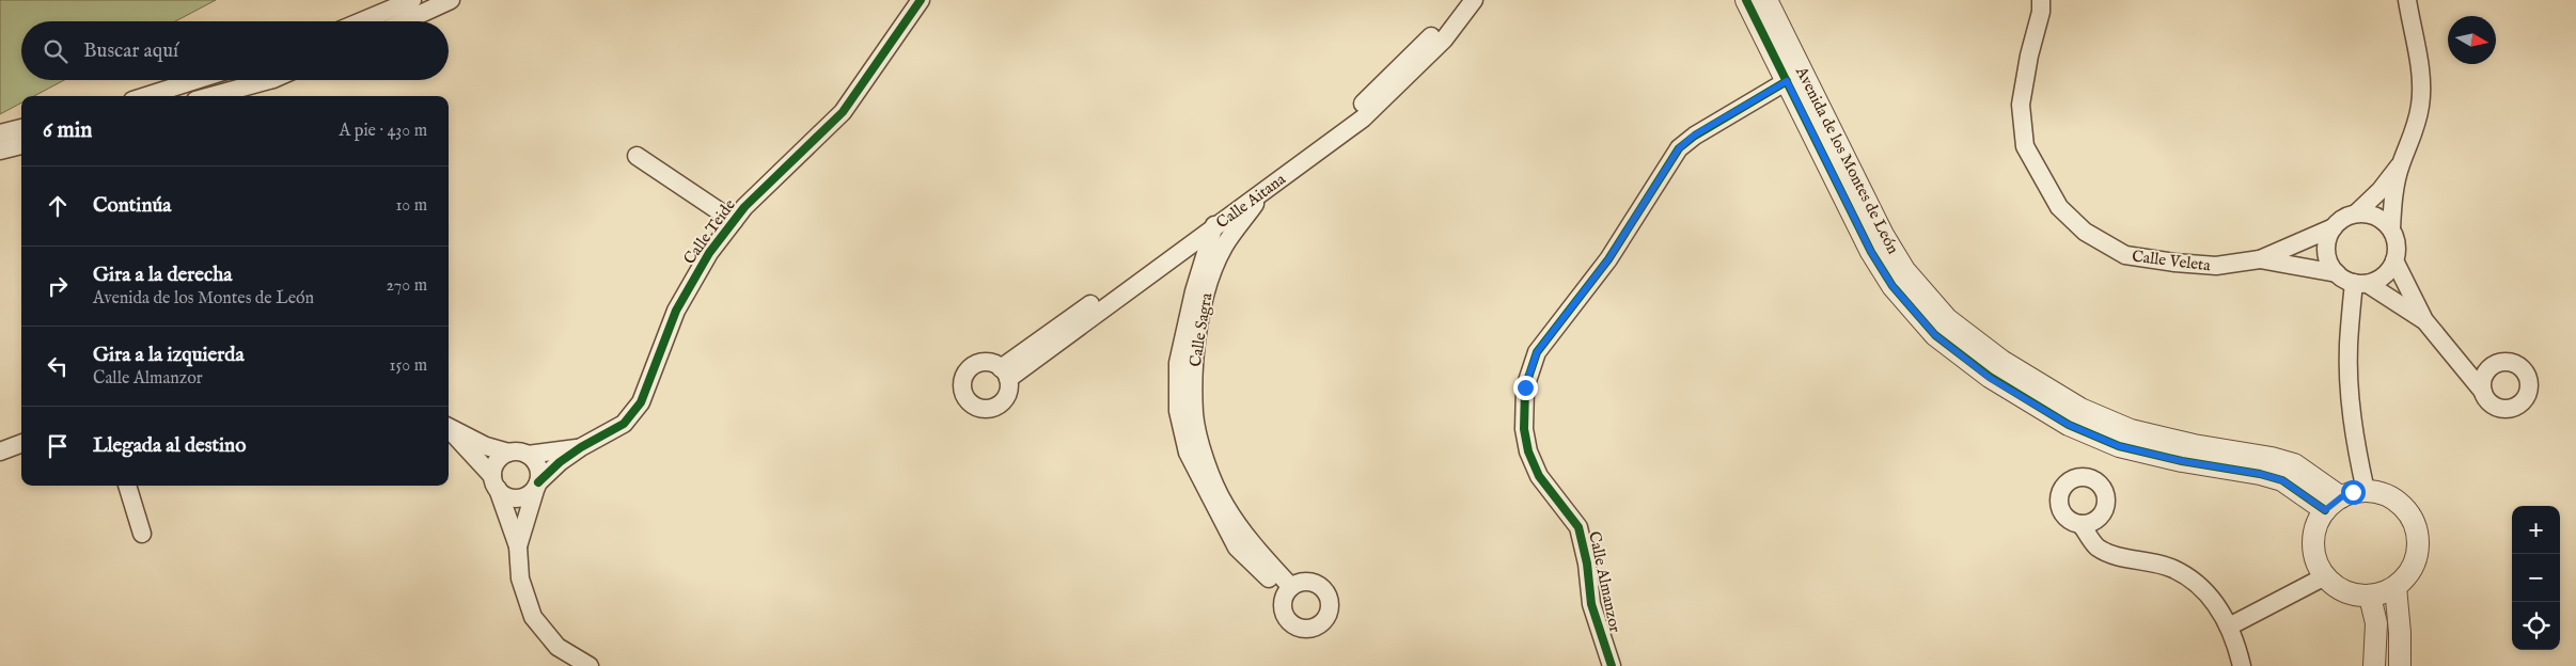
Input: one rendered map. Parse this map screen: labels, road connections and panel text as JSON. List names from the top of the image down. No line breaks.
{"streets":{"street":["Avenida de los Montes de León","Calle Aitana","Calle Teide","Calle Veleta","Calle Sagra","Calle Almanzor"]},"crossings":[["Avenida de los Montes de León","Calle Almanzor"],["Calle Aitana","Calle Sagra"]],"north":"right","page":{"search":"Buscar aquí","heading":["6 min","A pie · 430 m"],"list":[["Continúa","10 m"],["Gira a la derecha","Avenida de los Montes de León","270 m"],["Gira a la izquierda","Calle Almanzor","150 m"],"Llegada al destino"],"map_buttons":["+","−"]}}
